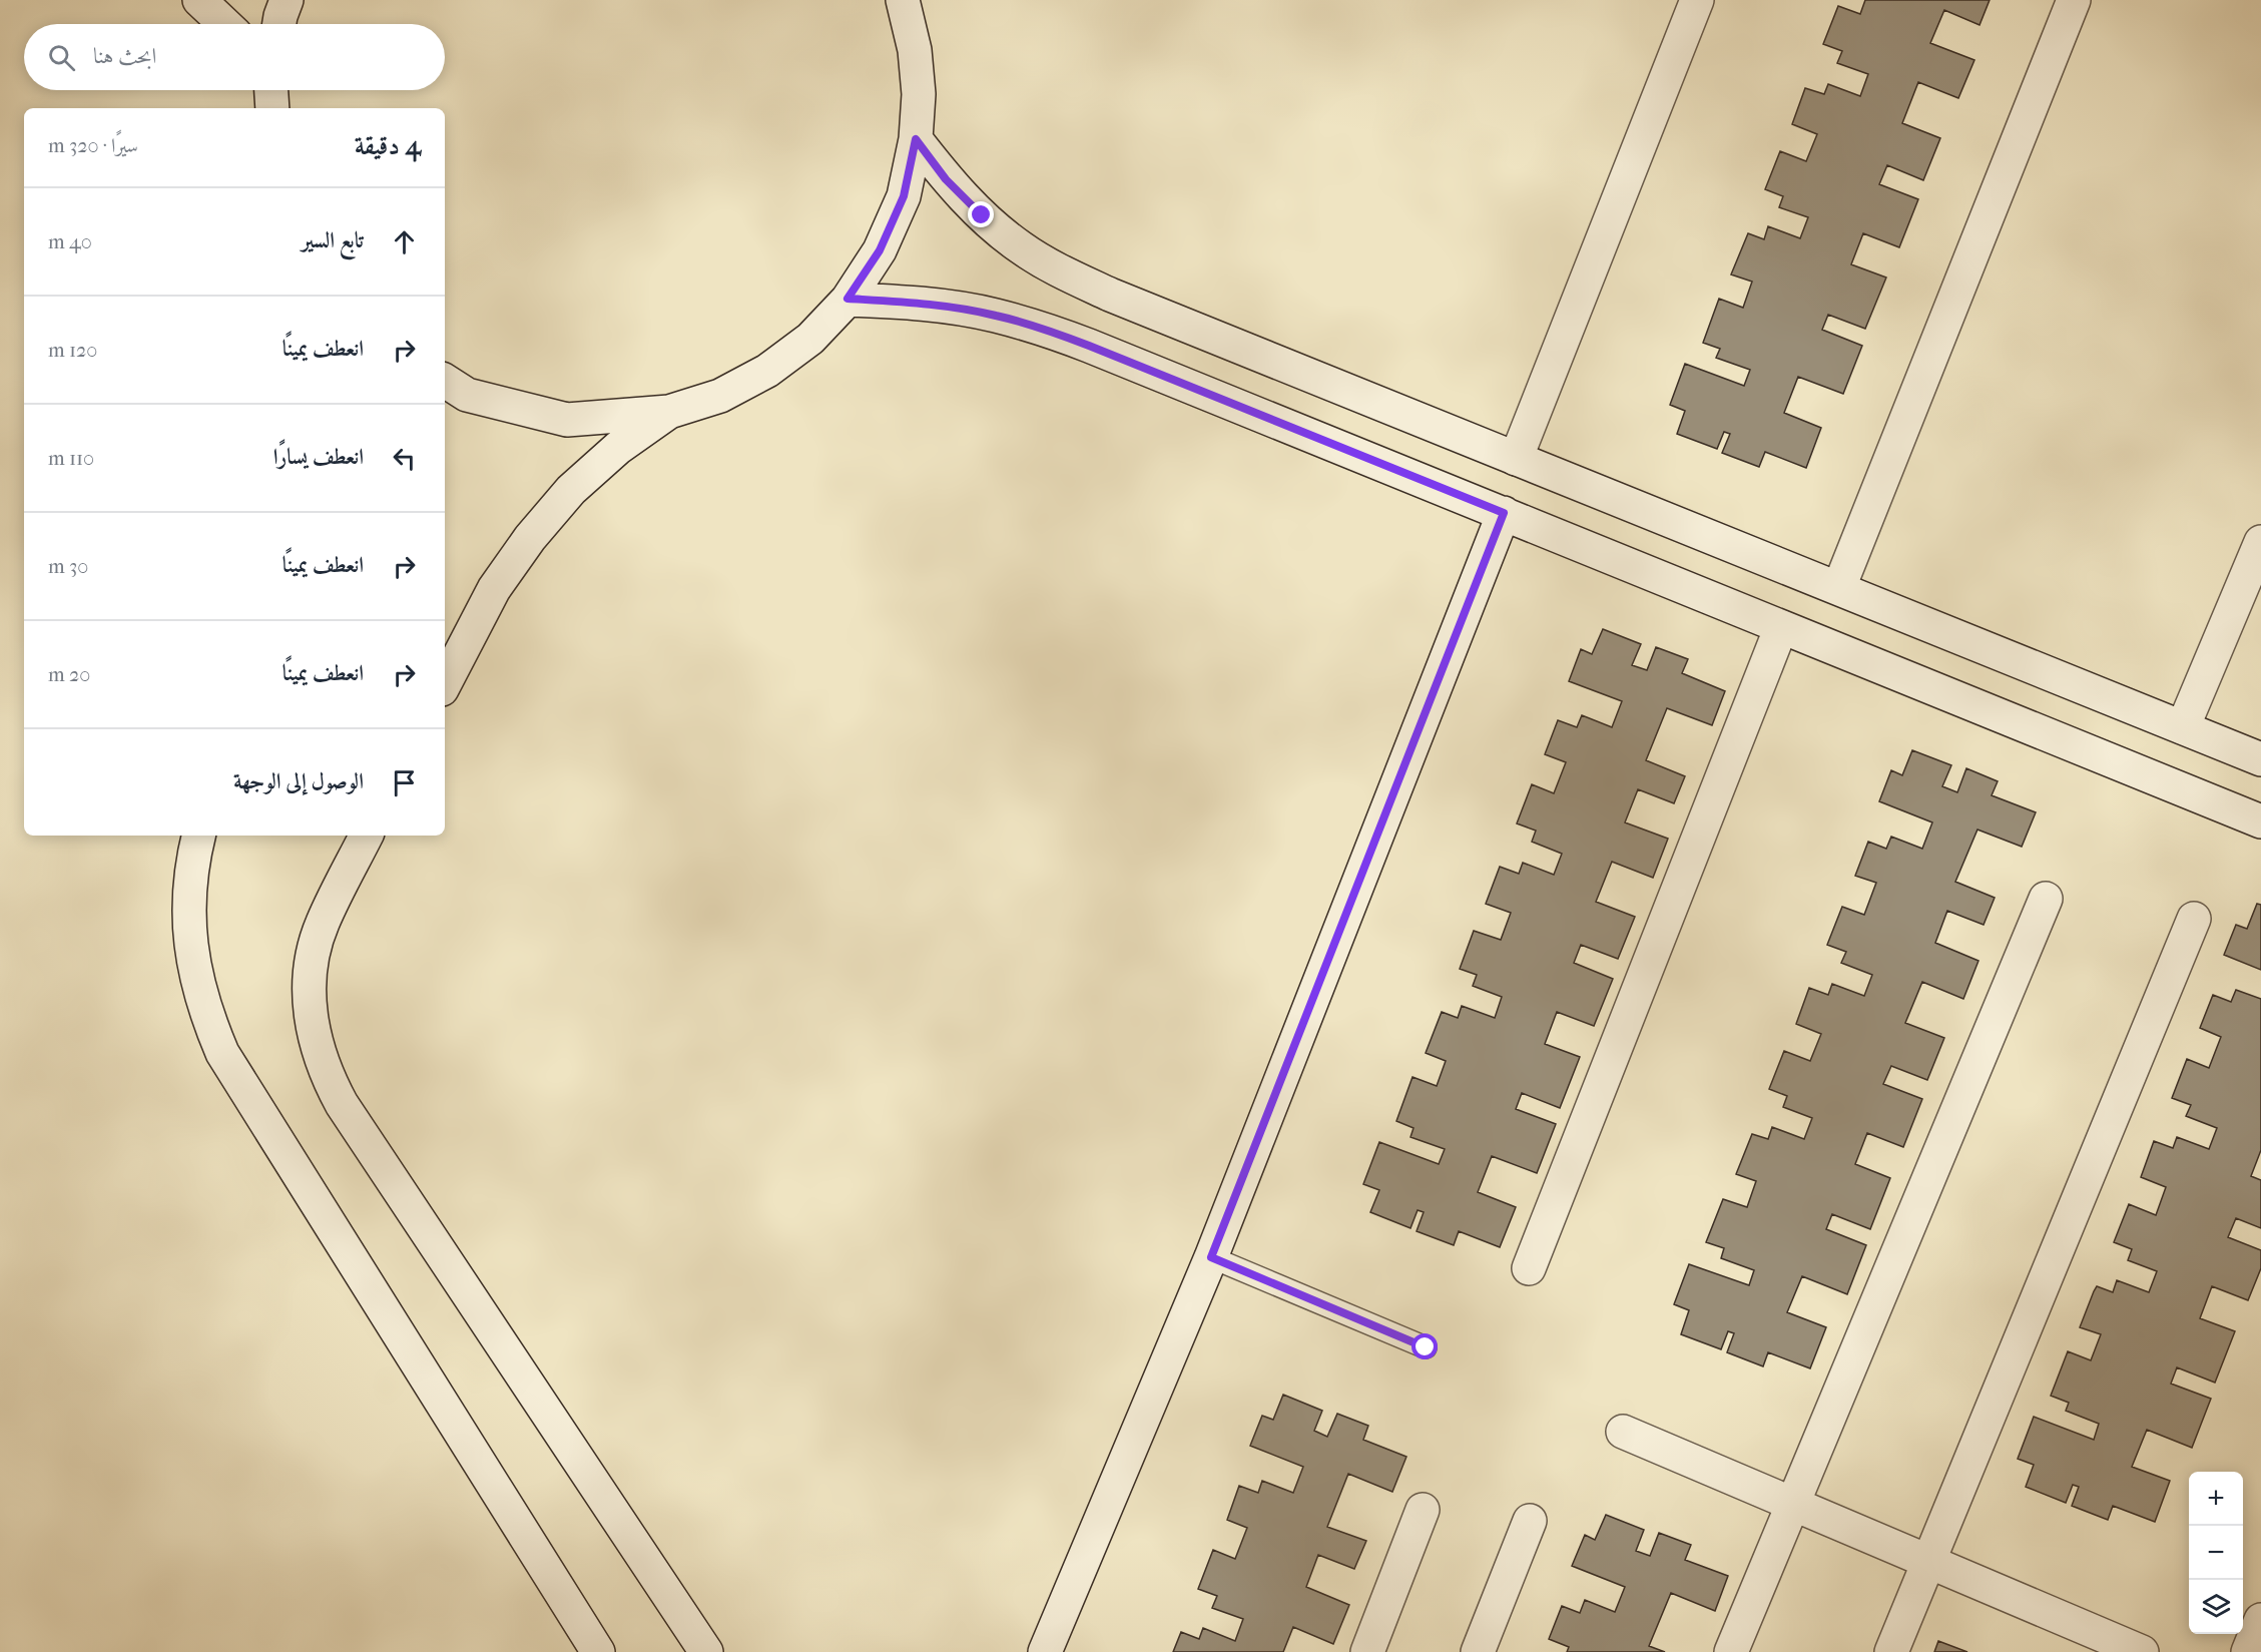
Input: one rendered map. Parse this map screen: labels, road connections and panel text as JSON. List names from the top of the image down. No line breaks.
{"page":{"search":"ابحث هنا","heading":["4 دقيقة","سيرًا · 320 m"],"list":[["تابع السير","40 m"],["انعطف يمينًا","120 m"],["انعطف يسارًا","110 m"],["انعطف يمينًا","30 m"],["انعطف يمينًا","20 m"],"الوصول إلى الوجهة"],"map_buttons":["+","−"]}}
